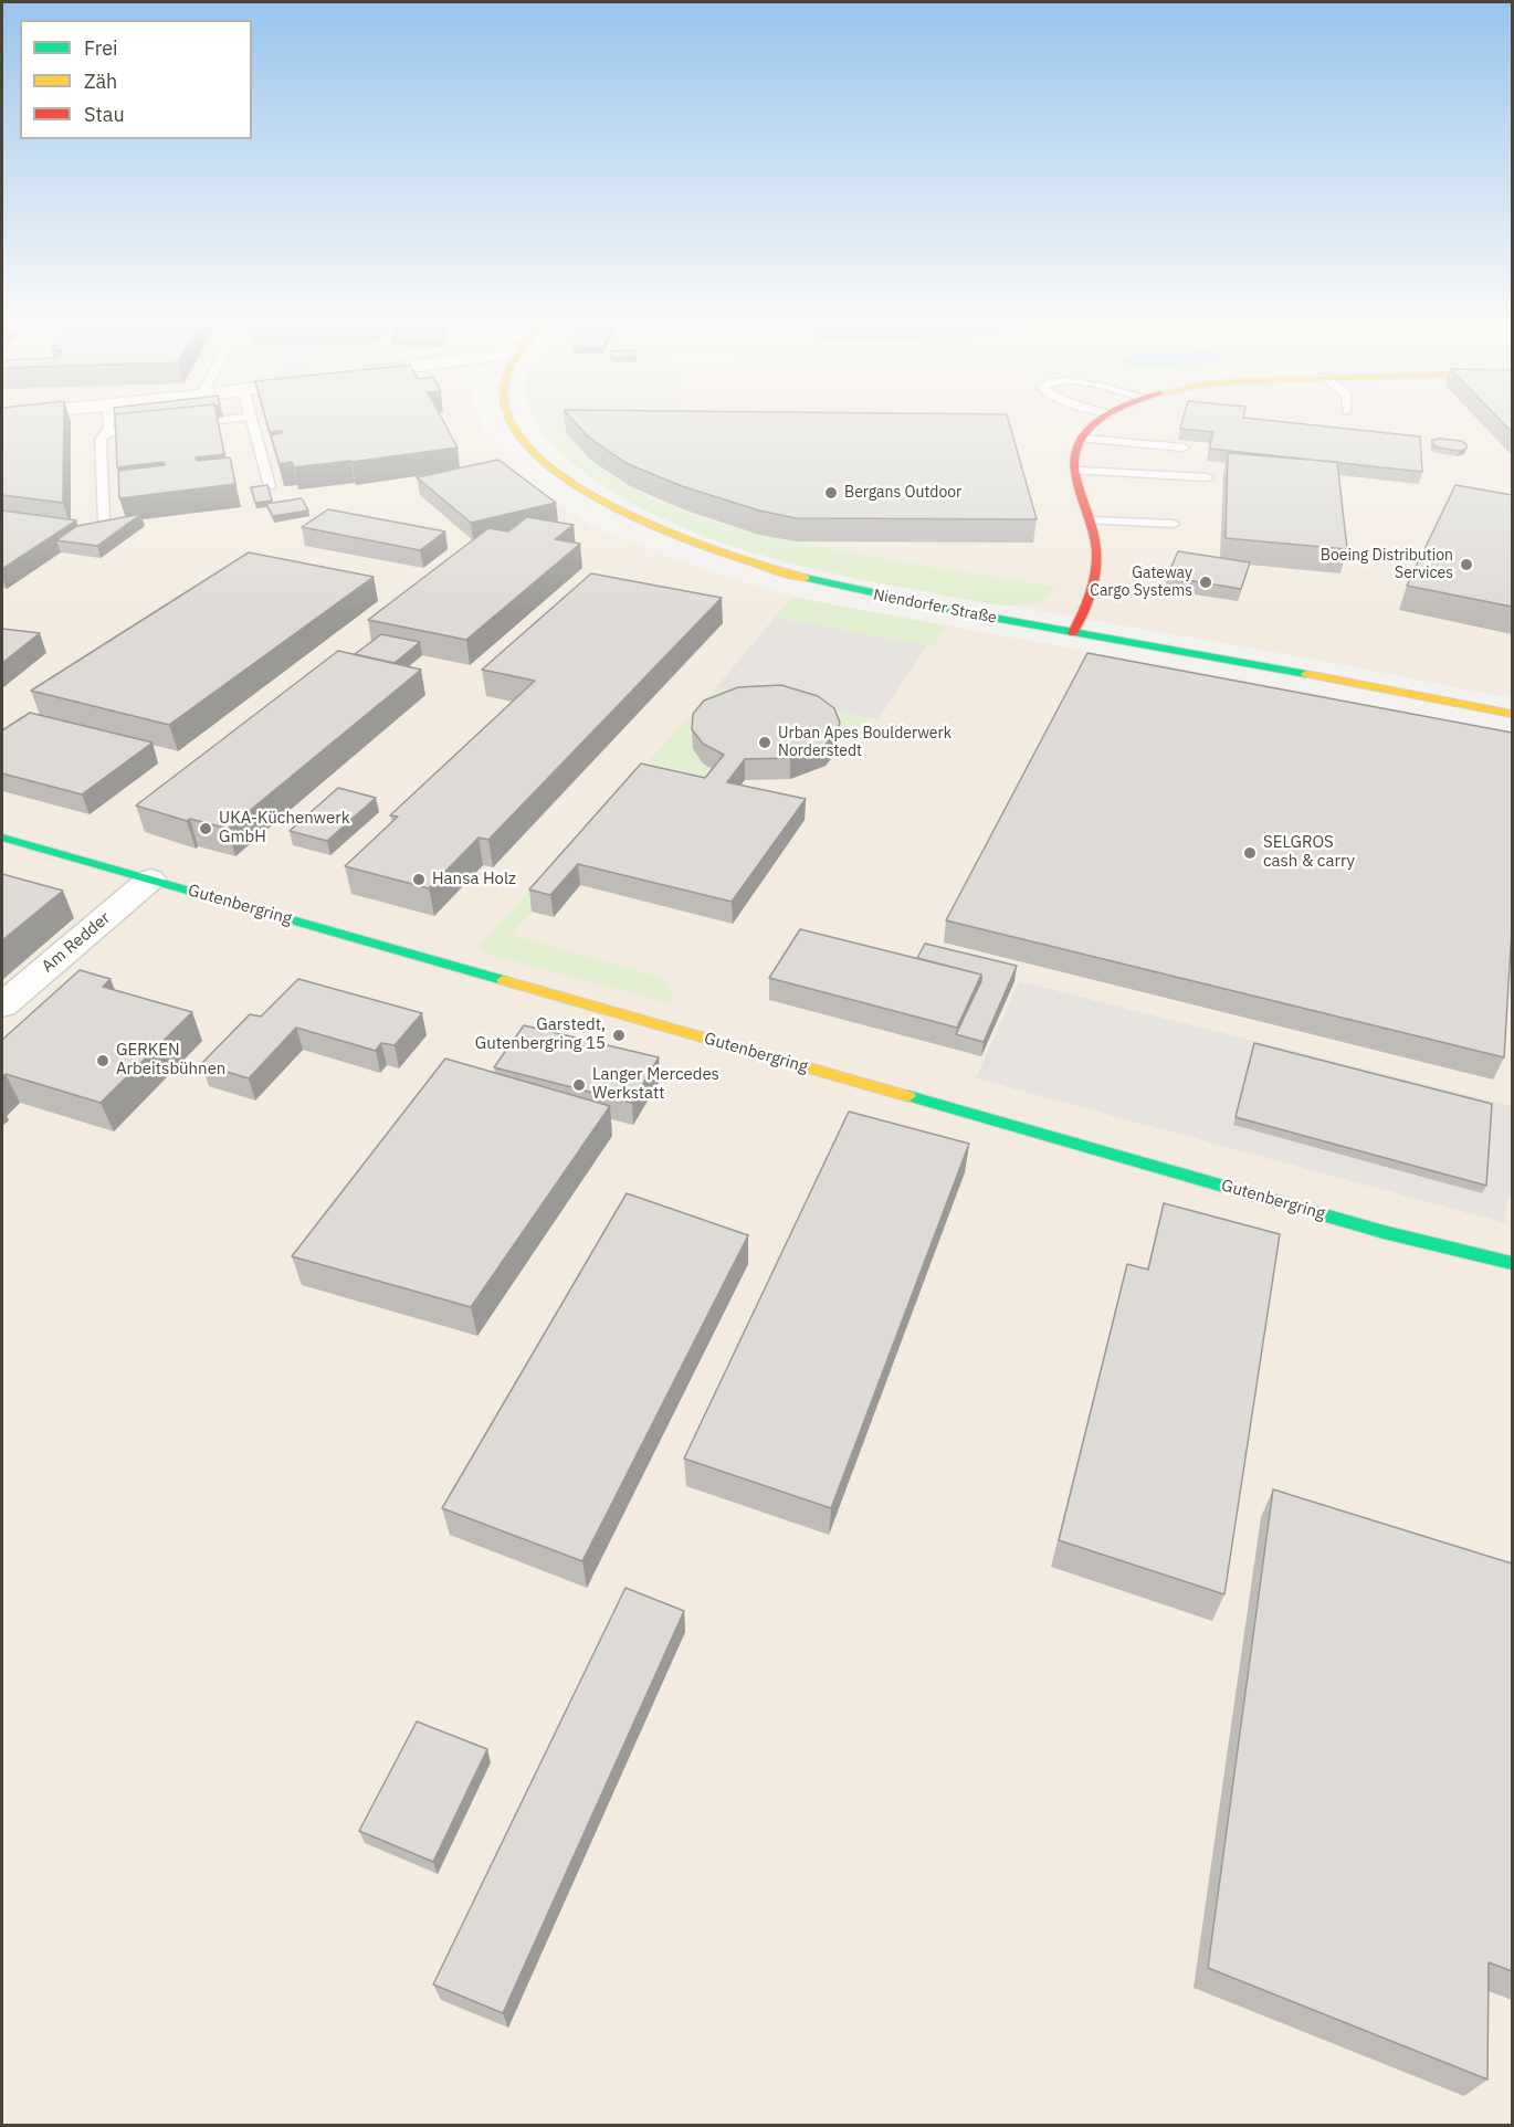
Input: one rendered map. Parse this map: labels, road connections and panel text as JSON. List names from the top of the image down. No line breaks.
{"streets":{"street":["Niendorfer Straße","Gutenbergring","Am Redder"]},"crossings":[["Gutenbergring","Am Redder"]],"places":["Bergans Outdoor","Boeing Distribution Services","Gateway Cargo Systems","Urban Apes Boulderwerk Norderstedt","UKA-Küchenwerk GmbH","SELGROS cash & carry","Hansa Holz","Garstedt, Gutenbergring 15","GERKEN Arbeitsbühnen","Langer Mercedes Werkstatt"],"legend":["Frei","Zäh","Stau"]}
